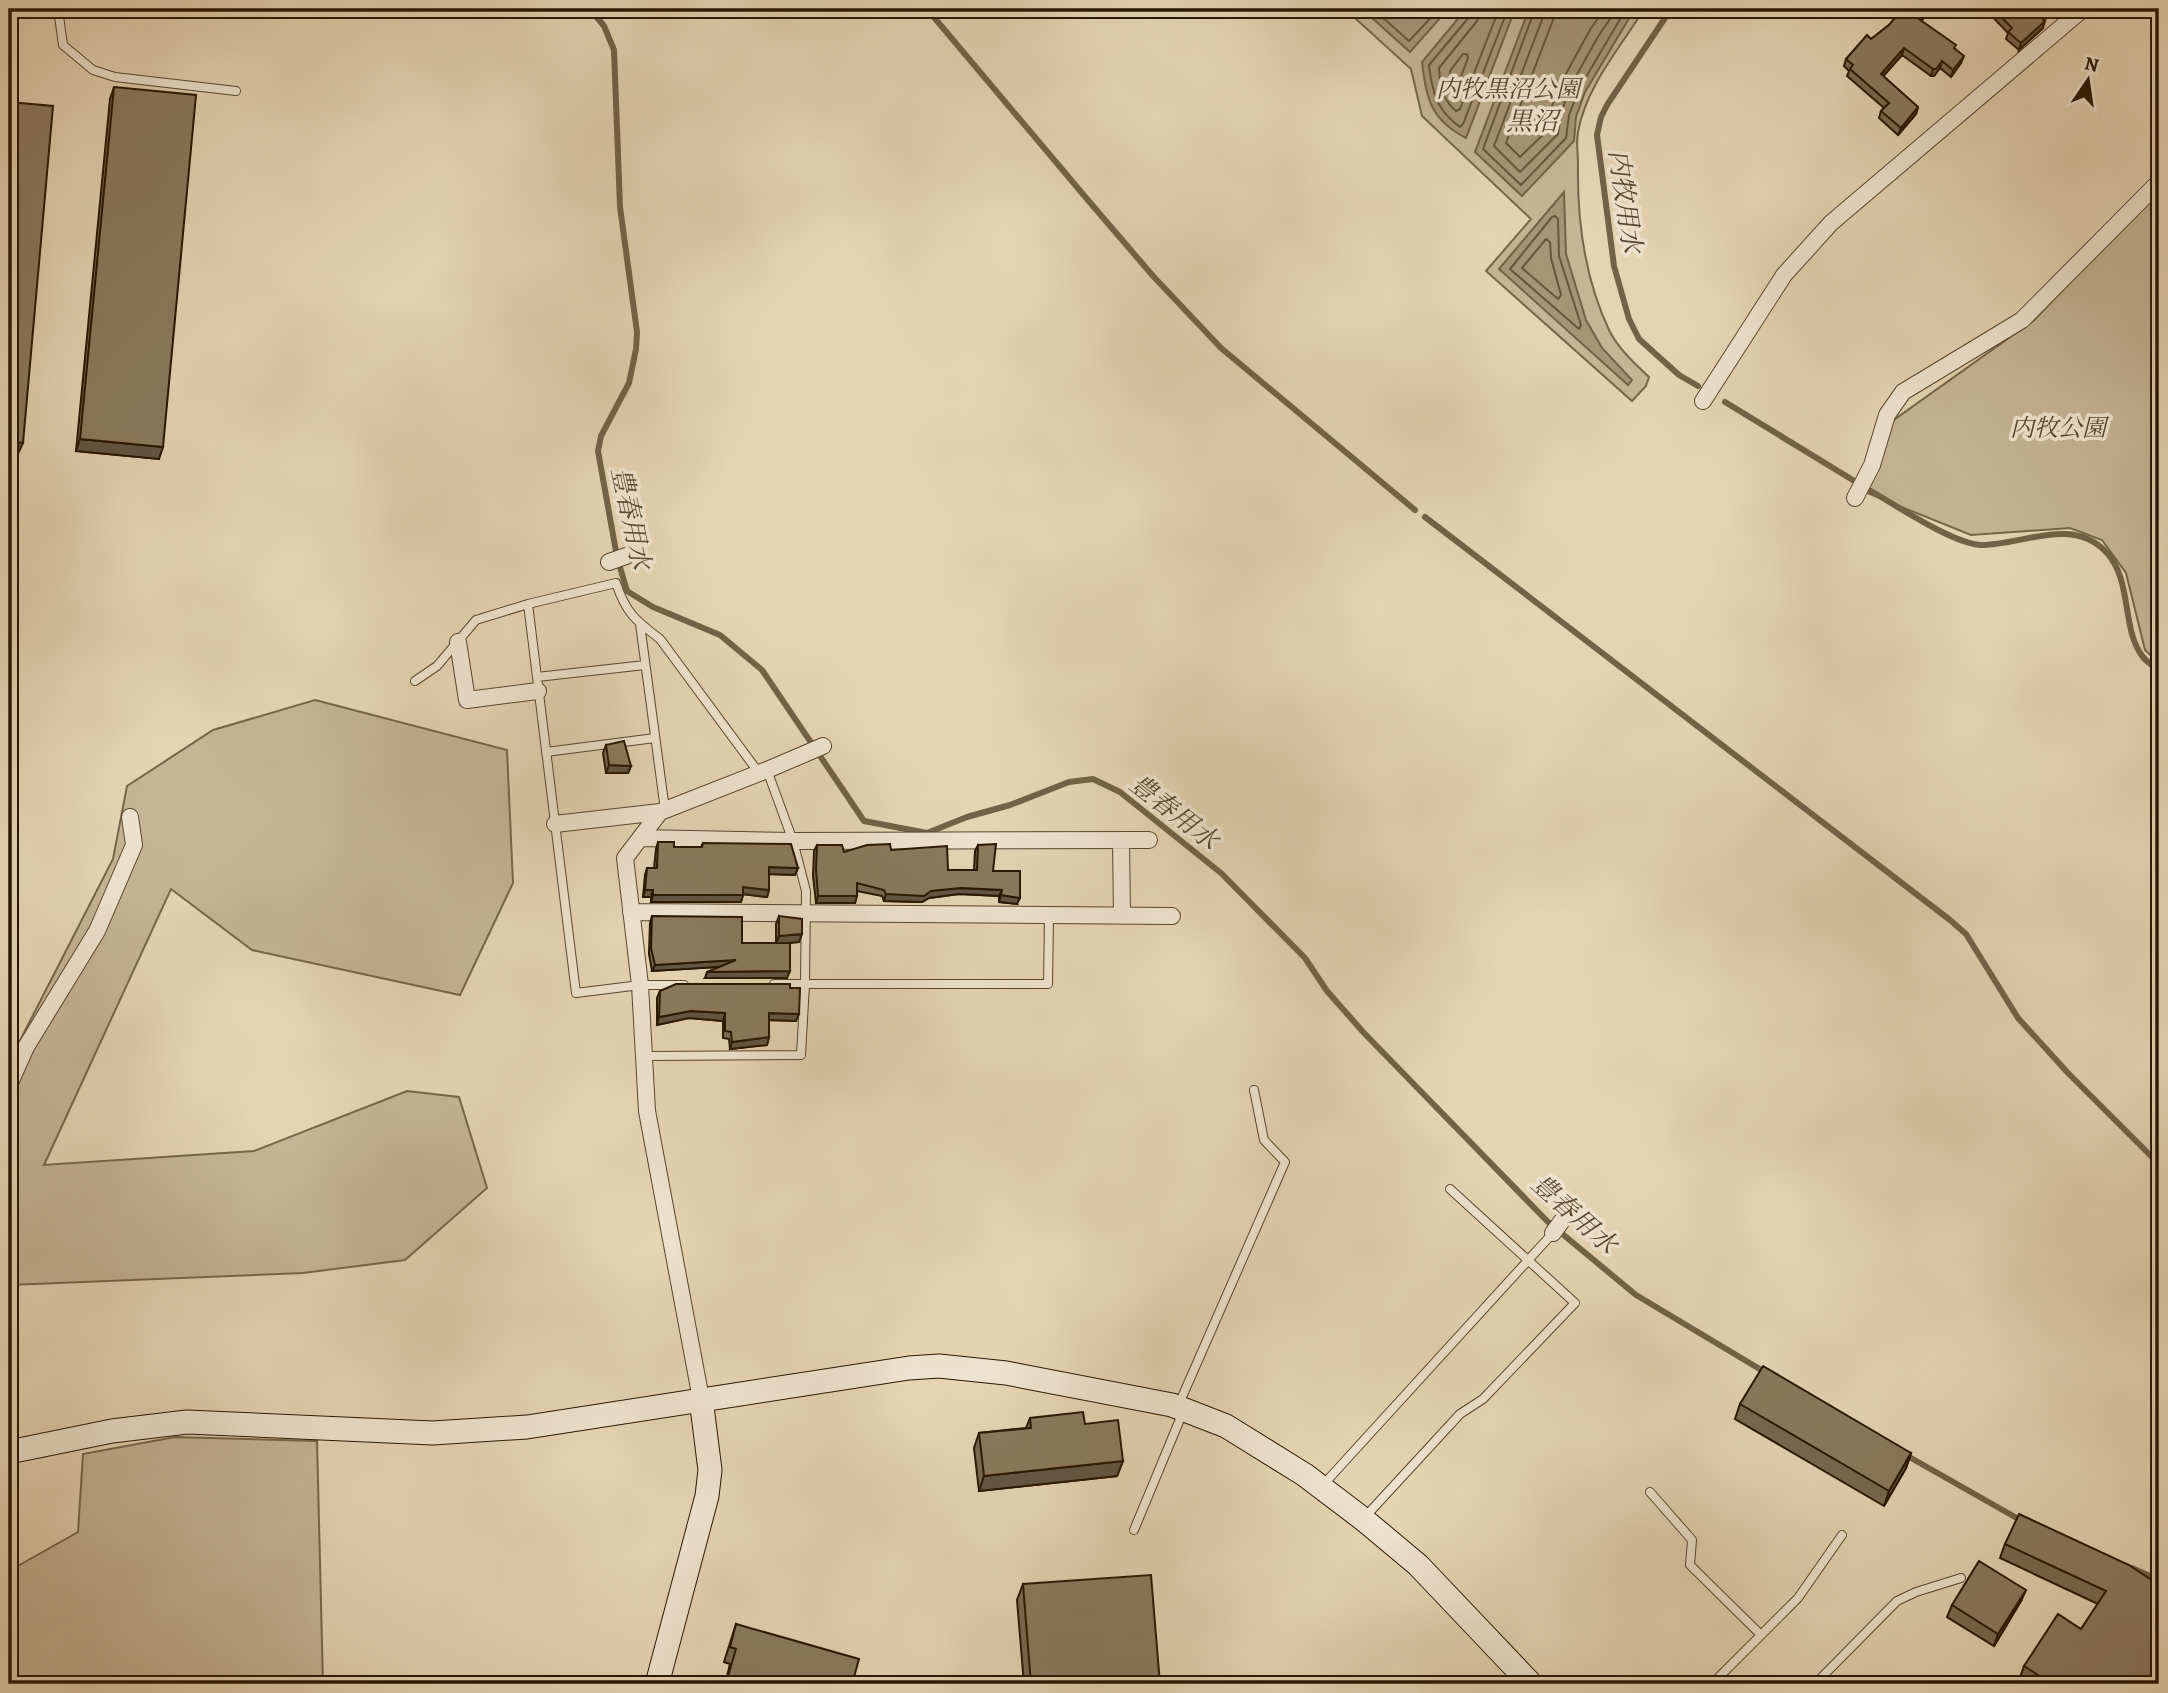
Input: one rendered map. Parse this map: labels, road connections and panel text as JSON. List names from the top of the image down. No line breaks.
{"water":["黒沼","内牧用水","豊春用水"],"parks":["内牧黒沼公園","内牧公園"],"north":"top"}
